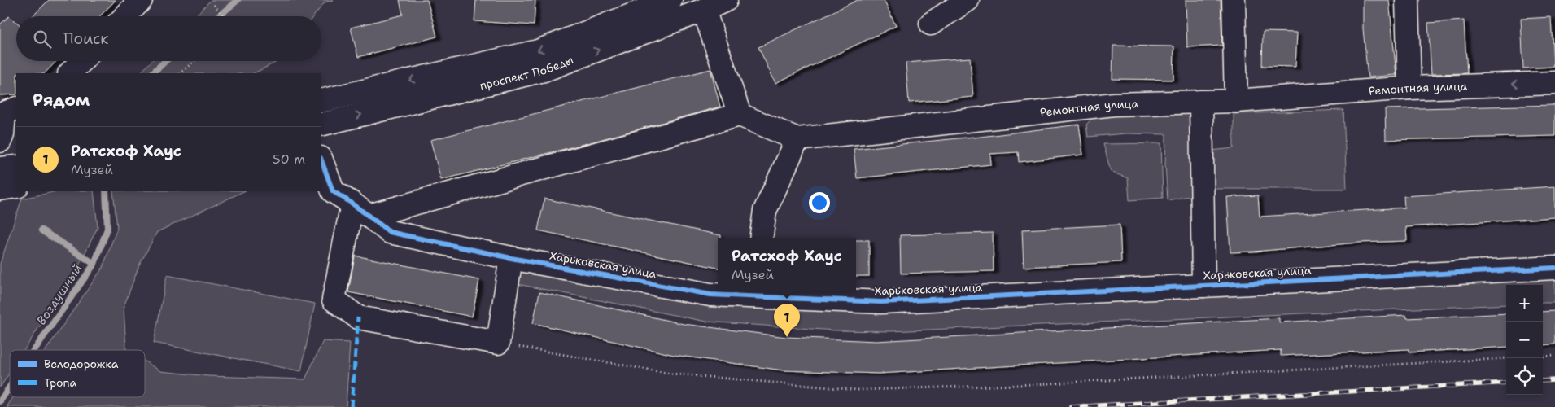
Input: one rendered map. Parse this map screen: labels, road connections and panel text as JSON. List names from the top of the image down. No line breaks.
{"streets":{"street":["проспект Победы","Ремонтная улица","Харьковская улица"]},"water":["Воздушный"],"legend":["Велодорожка","Тропа"],"page":{"search":"Поиск","heading":"Рядом","list":[{"mark":"1","name":"Ратсхоф Хаус","note":"Музей","value":"50 m"}],"popup":["Ратсхоф Хаус","Музей"],"map_buttons":["+","−"],"pins":"1"}}
